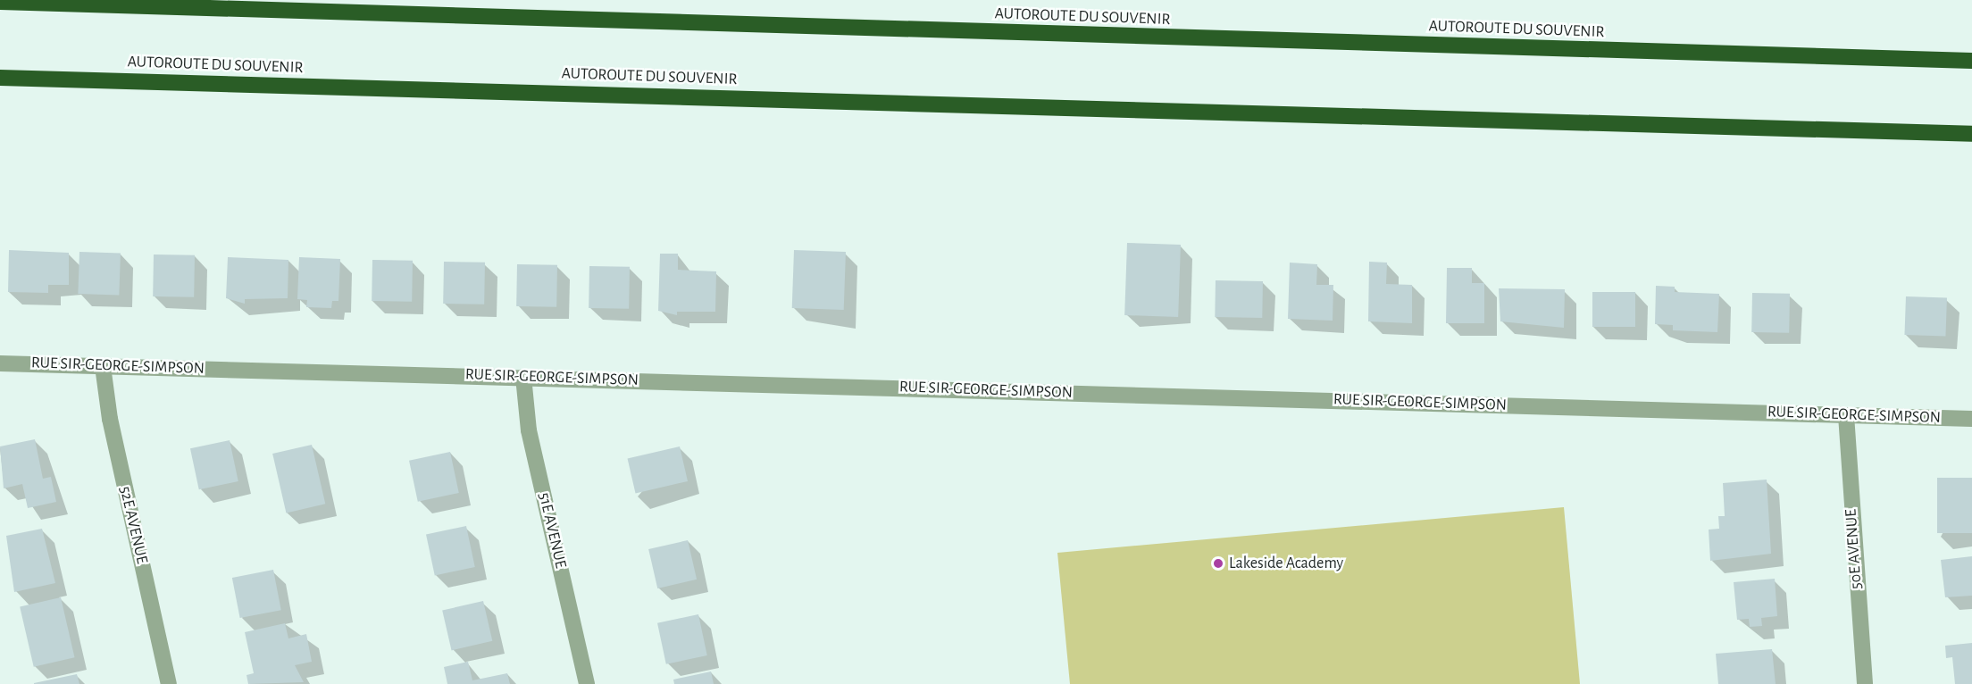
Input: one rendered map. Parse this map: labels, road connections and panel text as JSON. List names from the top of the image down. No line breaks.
{"streets":{"highway":["AUTOROUTE DU SOUVENIR"],"street":["RUE SIR-GEORGE-SIMPSON","52E AVENUE","51E AVENUE","50E AVENUE"]},"crossings":[["RUE SIR-GEORGE-SIMPSON","52E AVENUE"],["RUE SIR-GEORGE-SIMPSON","51E AVENUE"],["RUE SIR-GEORGE-SIMPSON","50E AVENUE"]],"places":["Lakeside Academy"]}
